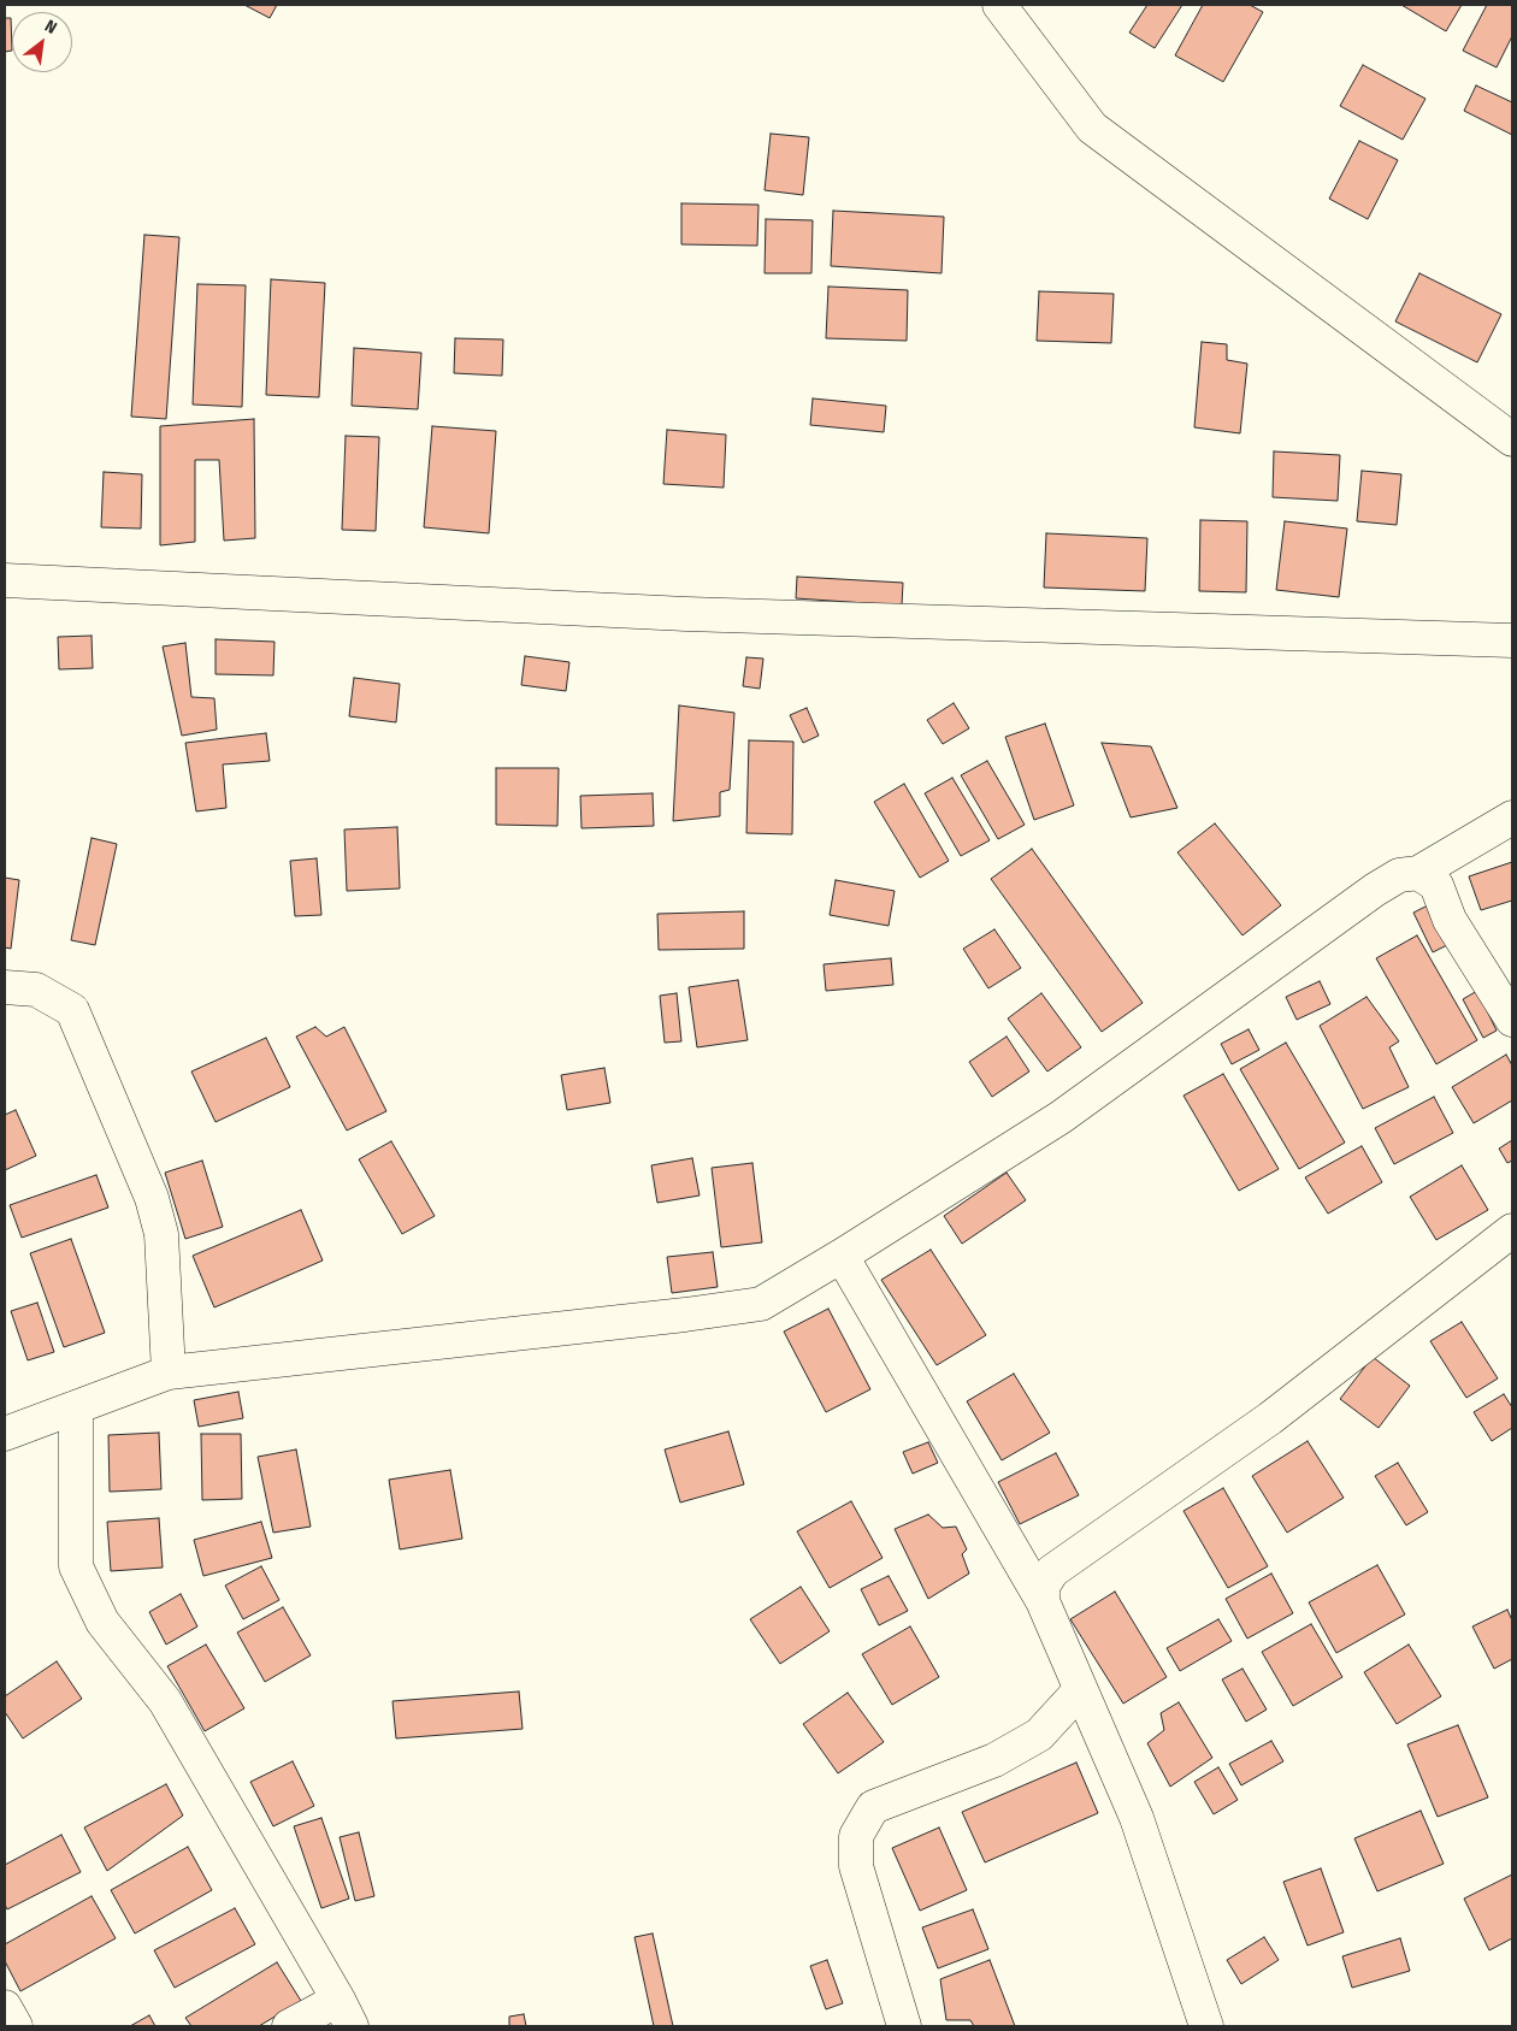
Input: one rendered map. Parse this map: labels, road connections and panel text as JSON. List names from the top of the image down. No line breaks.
{"north":"top right"}
